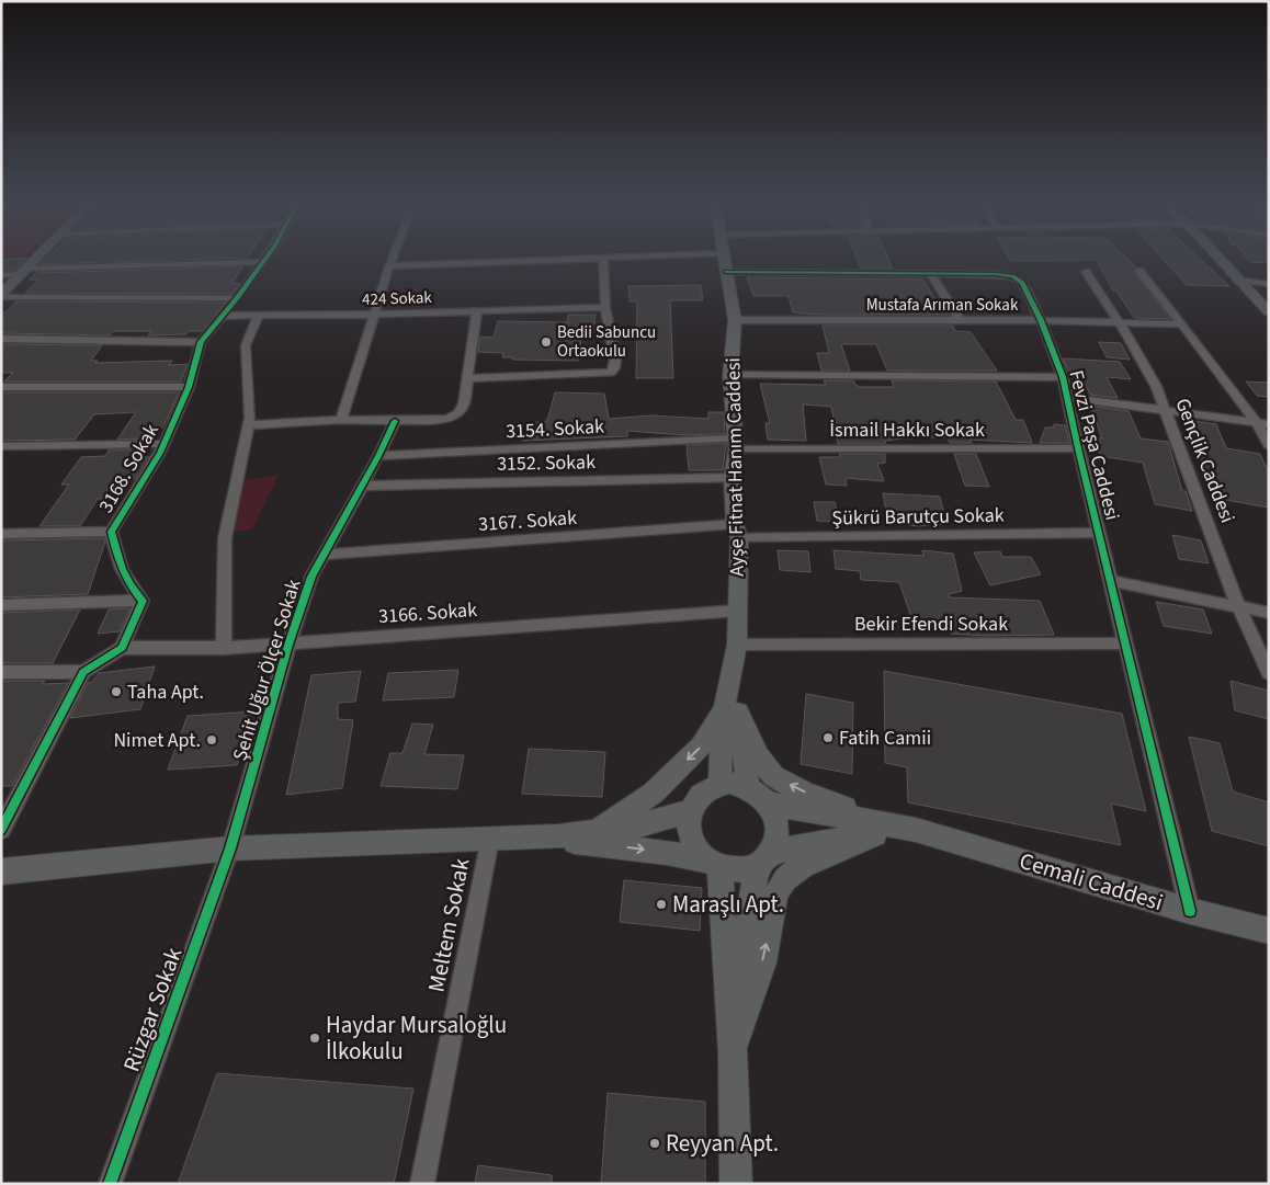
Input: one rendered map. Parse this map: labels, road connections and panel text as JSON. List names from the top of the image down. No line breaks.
{"streets":{"street":["424 Sokak","Mustafa Arıman Sokak","3154. Sokak","İsmail Hakkı Sokak","Fevzi Paşa Caddesi","Gençlik Caddesi","3152. Sokak","Ayşe Fitnat Hanım Caddesi","3168. Sokak","Şükrü Barutçu Sokak","3167. Sokak","3166. Sokak","Bekir Efendi Sokak","Şehit Uğur Ölçer Sokak","Cemali Caddesi","Meltem Sokak","Rüzgar Sokak"]},"crossings":[["424 Sokak","3168. Sokak"],["Mustafa Arıman Sokak","Fevzi Paşa Caddesi"],["Mustafa Arıman Sokak","Gençlik Caddesi"],["Mustafa Arıman Sokak","Ayşe Fitnat Hanım Caddesi"],["3154. Sokak","İsmail Hakkı Sokak"],["3154. Sokak","Ayşe Fitnat Hanım Caddesi"],["3154. Sokak","Şehit Uğur Ölçer Sokak"],["İsmail Hakkı Sokak","Fevzi Paşa Caddesi"],["İsmail Hakkı Sokak","Ayşe Fitnat Hanım Caddesi"],["Fevzi Paşa Caddesi","Ayşe Fitnat Hanım Caddesi"],["Fevzi Paşa Caddesi","Şükrü Barutçu Sokak"],["Fevzi Paşa Caddesi","Bekir Efendi Sokak"],["Fevzi Paşa Caddesi","Cemali Caddesi"],["3152. Sokak","Ayşe Fitnat Hanım Caddesi"],["3152. Sokak","Şehit Uğur Ölçer Sokak"],["Ayşe Fitnat Hanım Caddesi","Şükrü Barutçu Sokak"],["Ayşe Fitnat Hanım Caddesi","3167. Sokak"],["Ayşe Fitnat Hanım Caddesi","3166. Sokak"],["Ayşe Fitnat Hanım Caddesi","Bekir Efendi Sokak"],["Ayşe Fitnat Hanım Caddesi","Cemali Caddesi"],["Şükrü Barutçu Sokak","3167. Sokak"],["3167. Sokak","Şehit Uğur Ölçer Sokak"],["3166. Sokak","Şehit Uğur Ölçer Sokak"],["Şehit Uğur Ölçer Sokak","Rüzgar Sokak"]],"places":["Bedii Sabuncu Ortaokulu","Taha Apt.","Fatih Camii","Nimet Apt.","Maraşlı Apt.","Haydar Mursaloğlu İlkokulu","Reyyan Apt."]}
